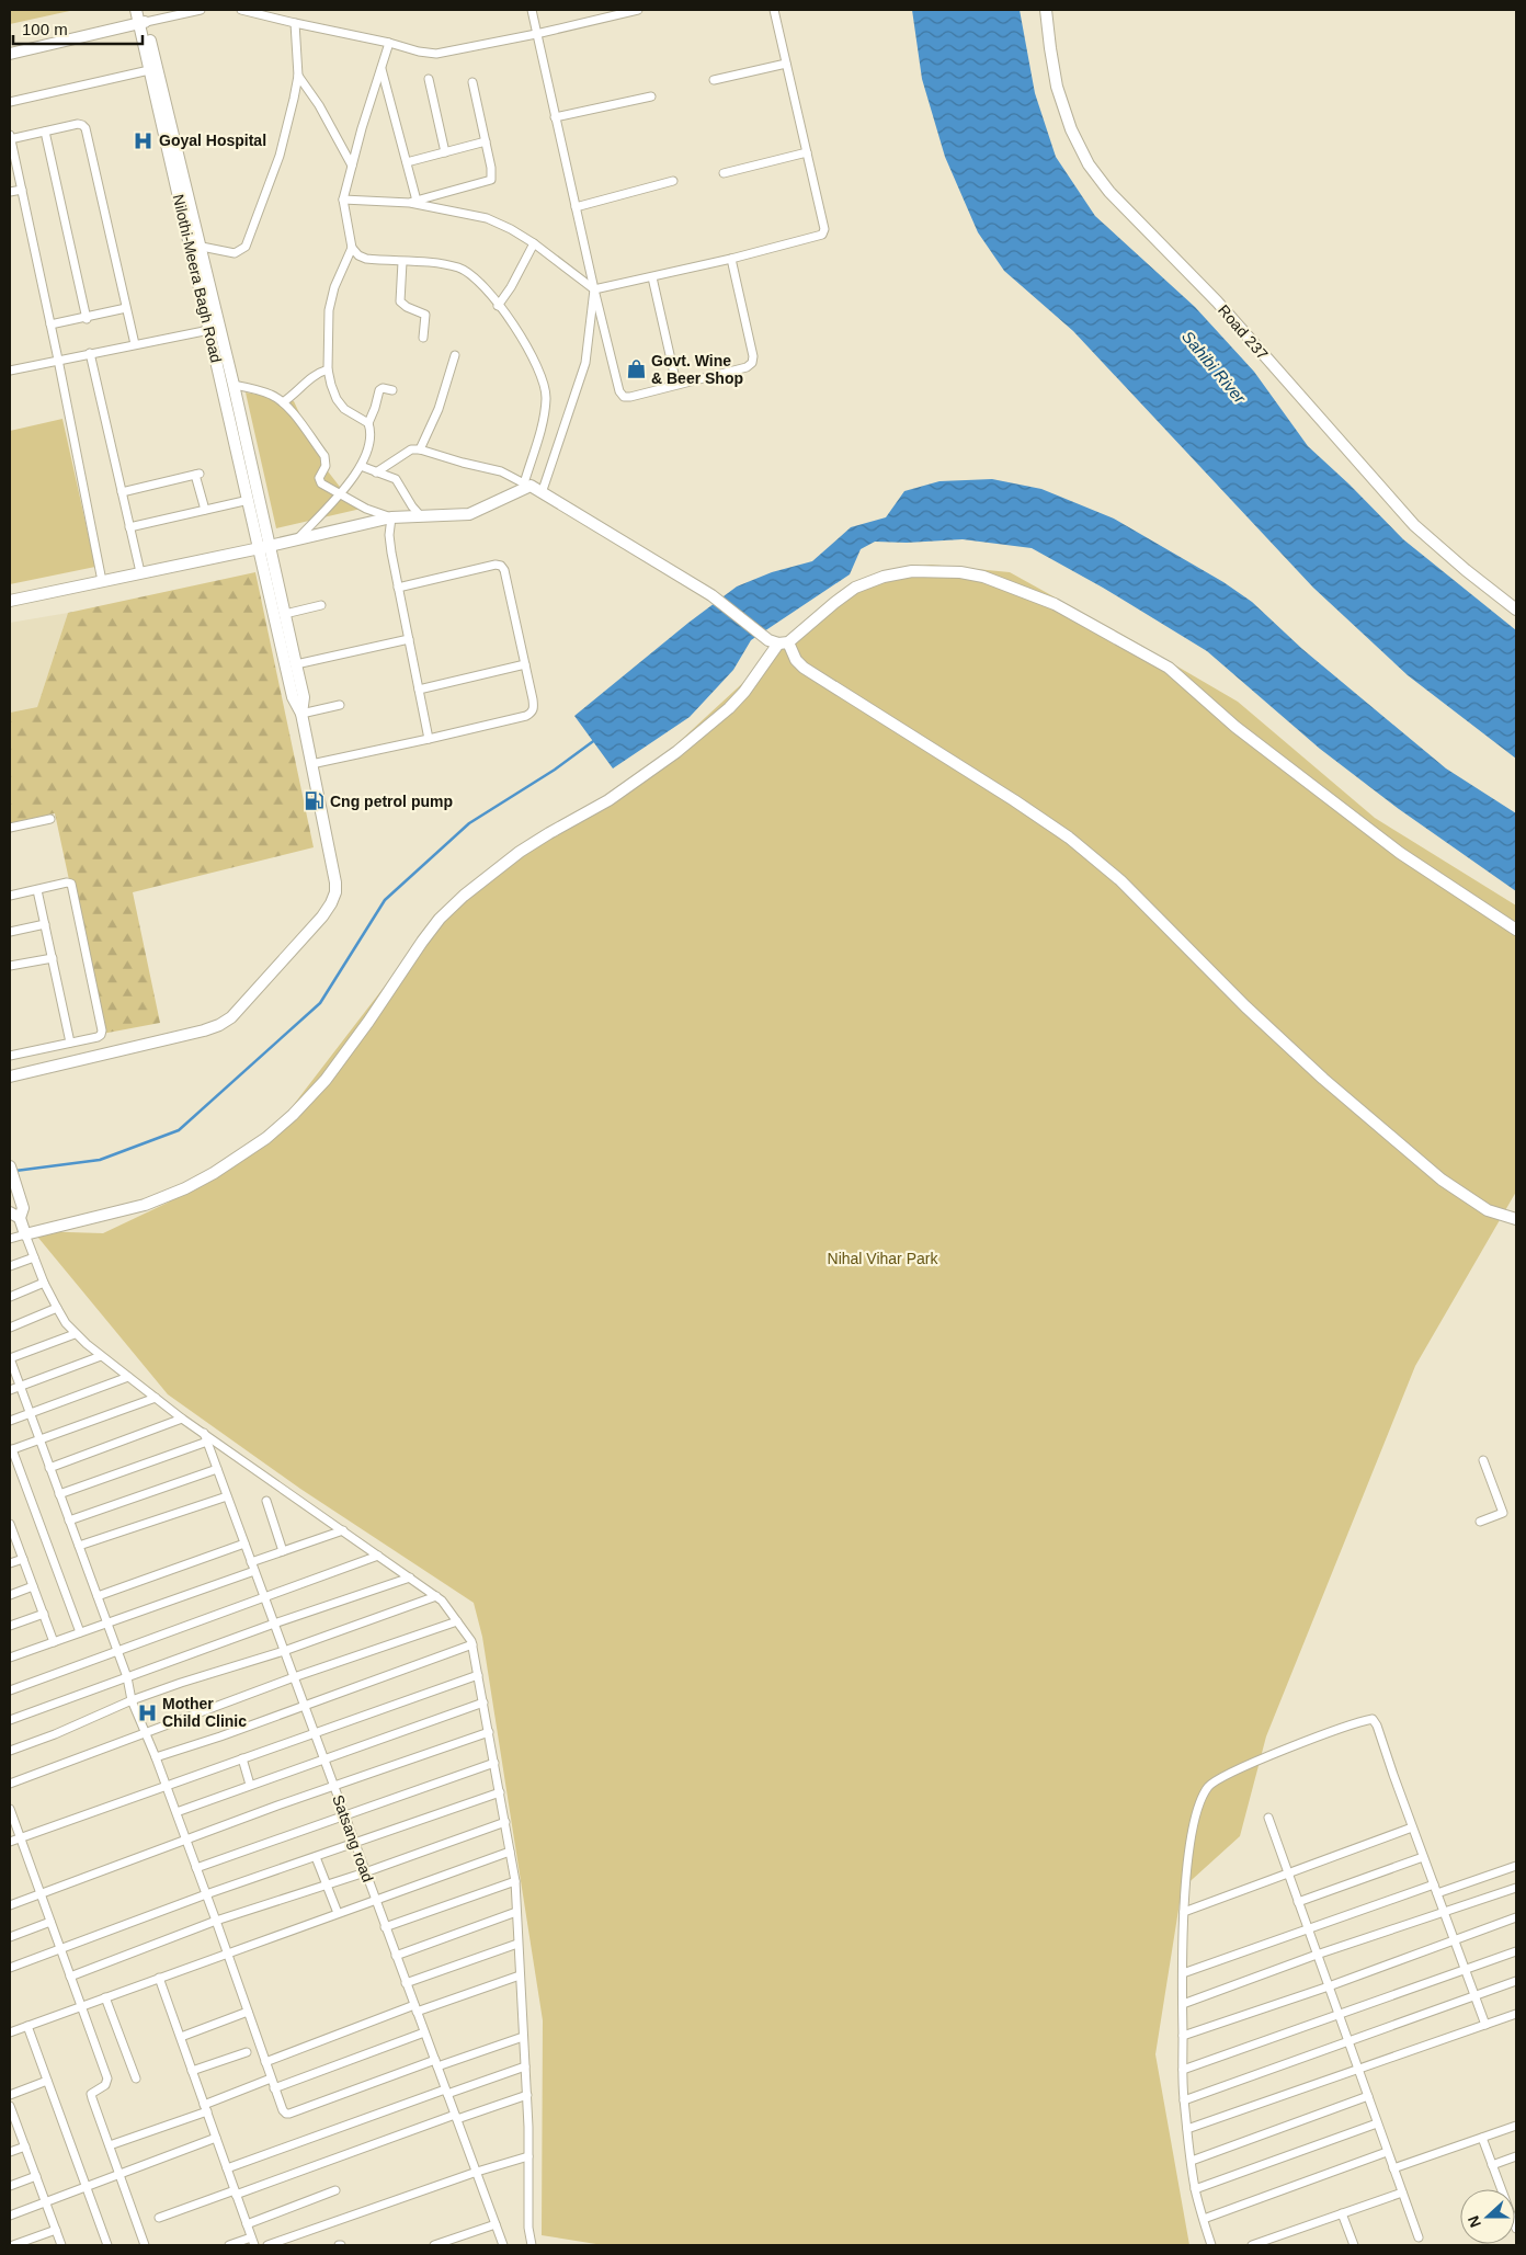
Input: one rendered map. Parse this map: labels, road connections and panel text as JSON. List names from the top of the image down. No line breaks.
{"streets":{"street":["Nilothi-Meera Bagh Road","Road 237","Satsang road"]},"water":["Sahibi River"],"parks":["Nihal Vihar Park"],"places":{"hospital":["Goyal Hospital","Mother Child Clinic"],"shop":["Govt. Wine & Beer Shop"],"fuel station":["Cng petrol pump"]},"scale_bar":"100 m","north":"left"}
